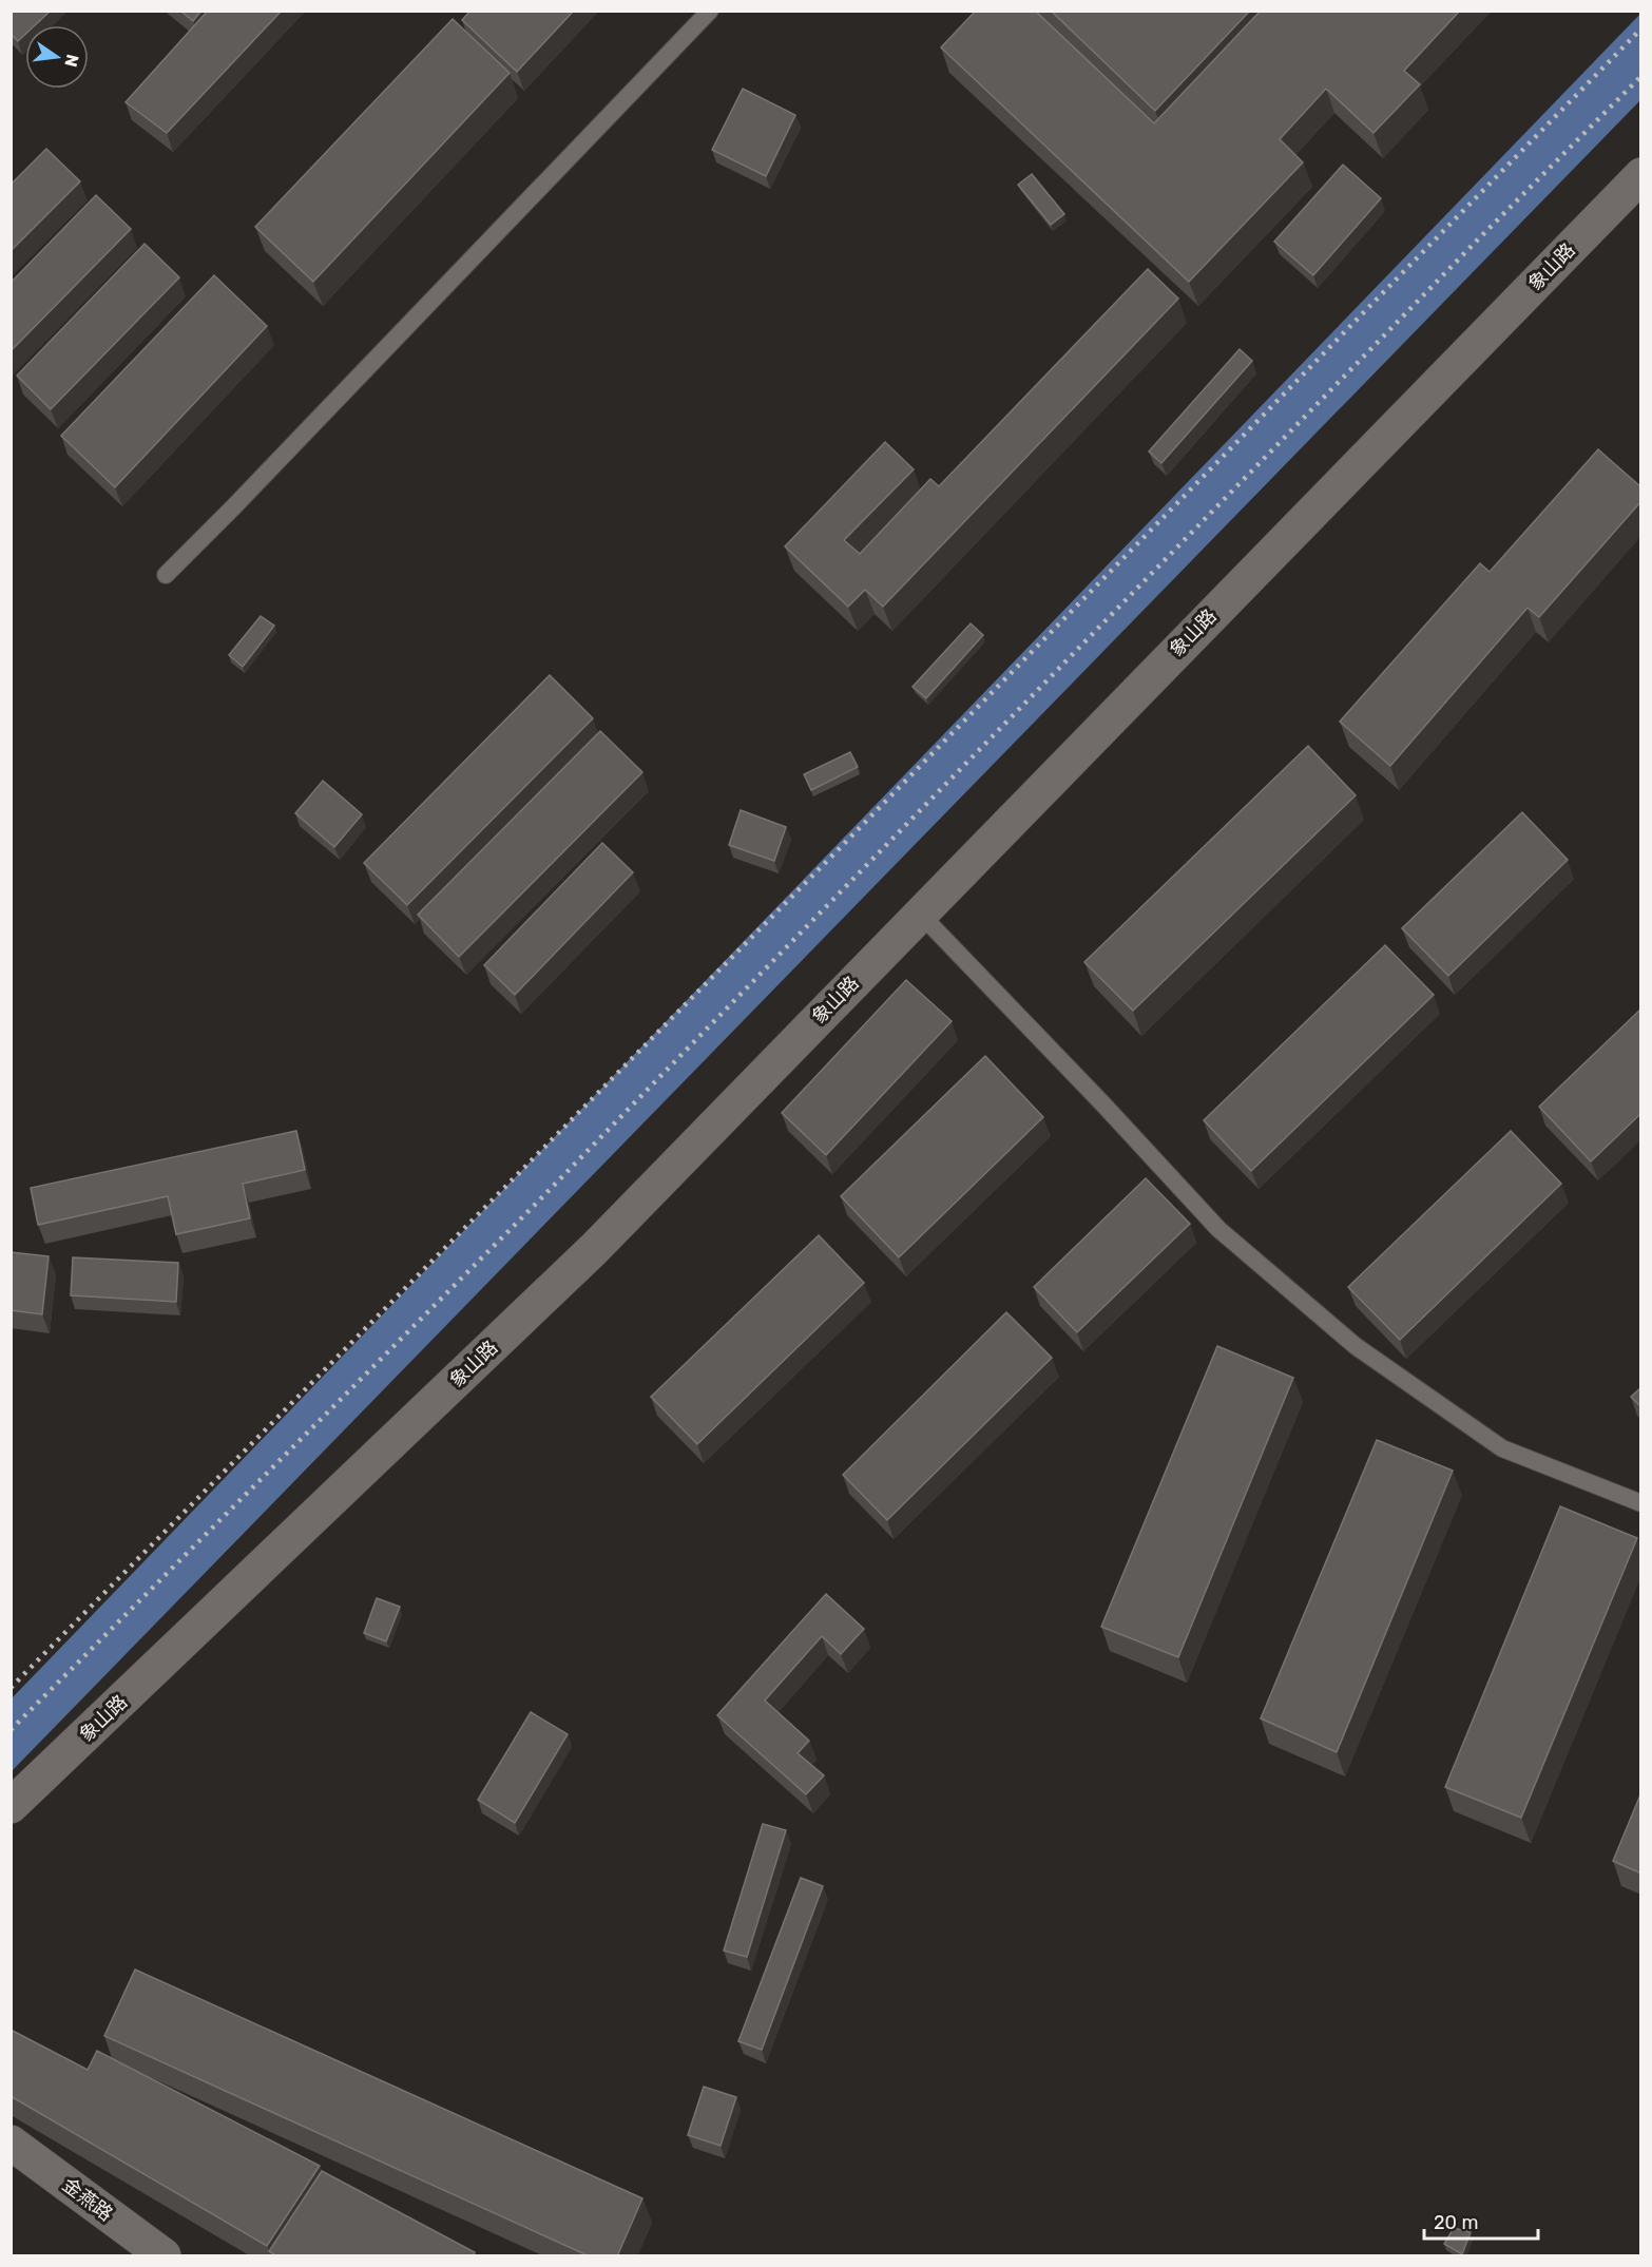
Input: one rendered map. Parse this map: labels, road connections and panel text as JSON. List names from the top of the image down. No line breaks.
{"streets":{"street":["象山路","金燕路"]},"scale_bar":"20 m","north":"right"}
